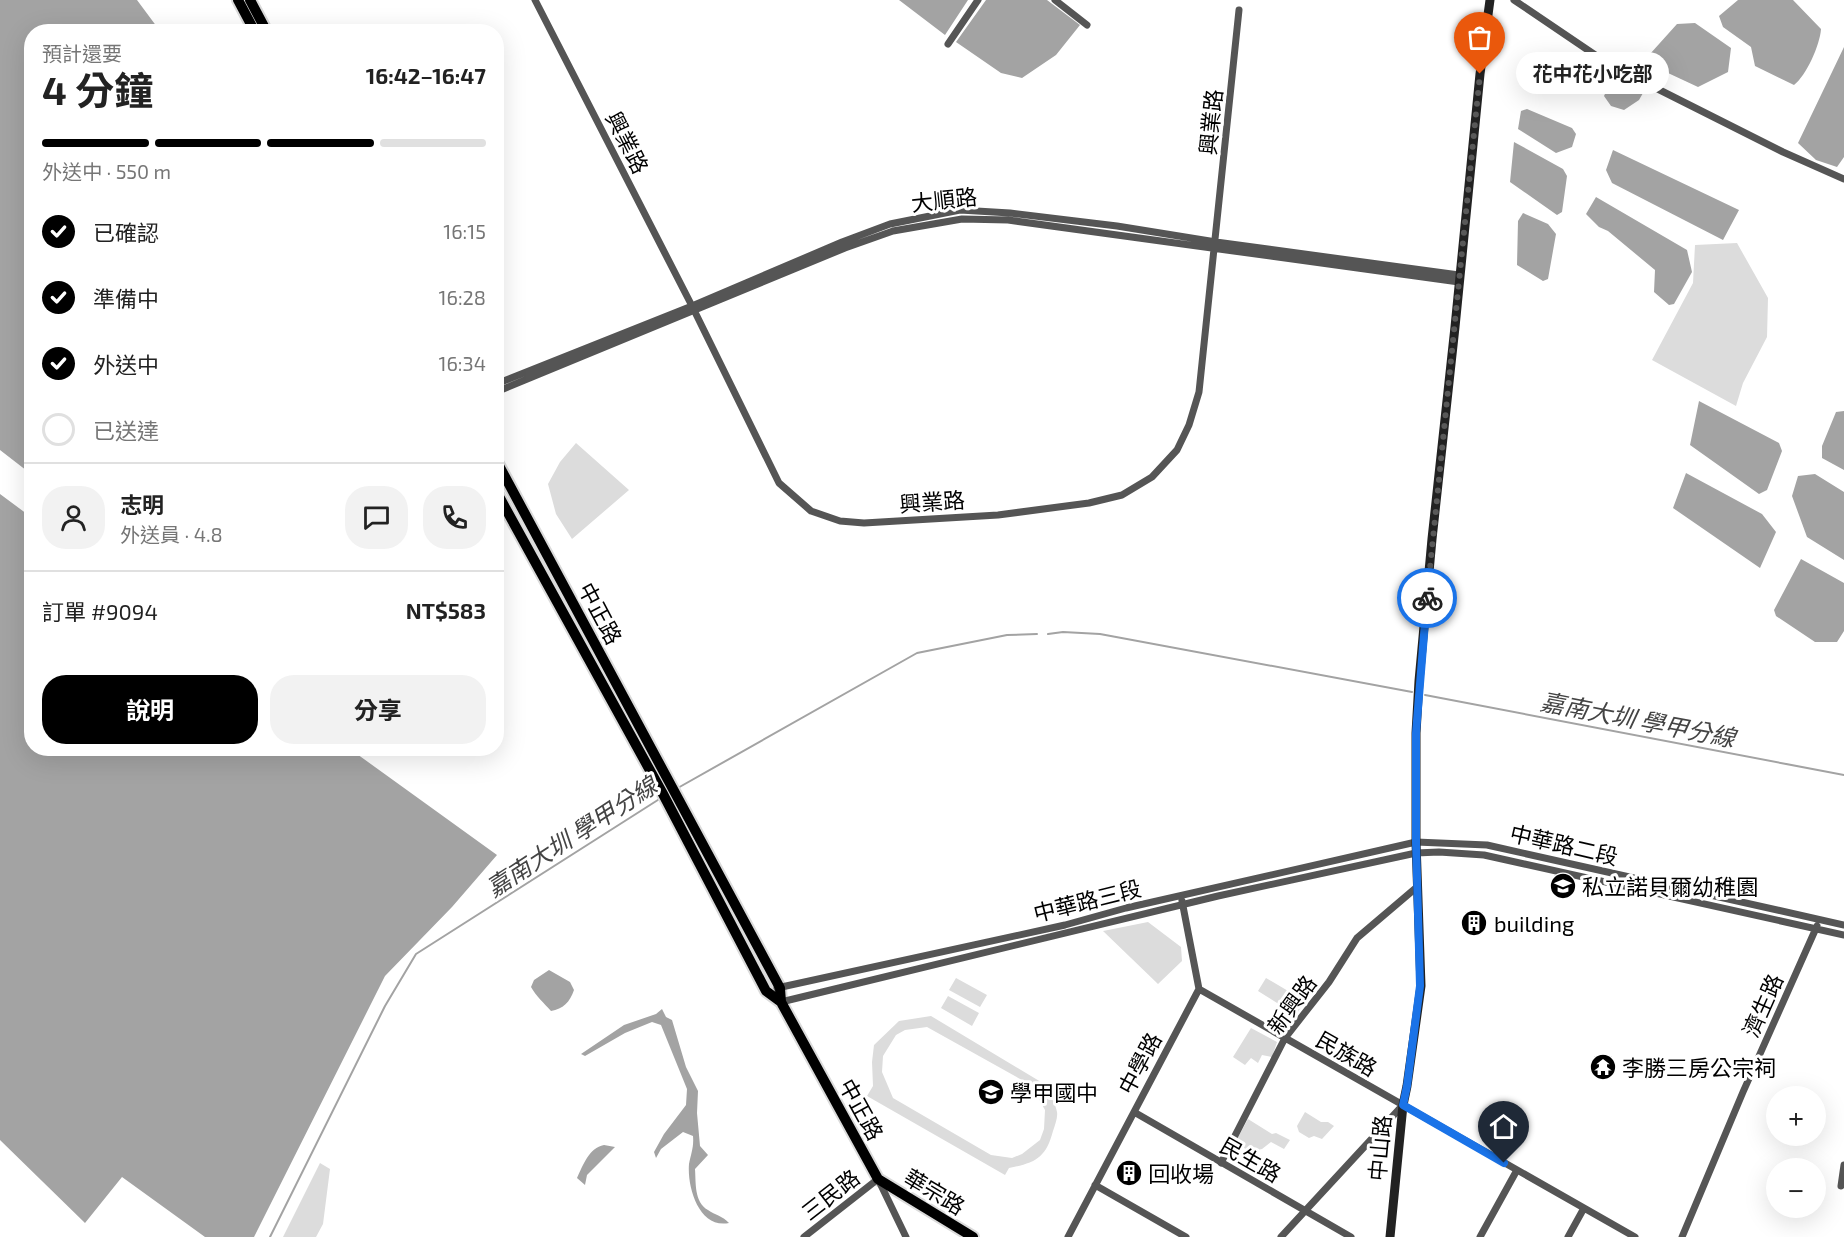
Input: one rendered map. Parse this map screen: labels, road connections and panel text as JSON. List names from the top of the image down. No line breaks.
{"streets":{"main road":["中正路","中山路","華宗路"],"street":["興業路","大順路","中華路二段","中華路三段","新興路","濟生路","民族路","中學路","民生路","三民路"]},"crossings":[["興業路","大順路"],["大順路","中山路"],["中正路","中華路三段"],["中正路","華宗路"],["中正路","三民路"],["中華路二段","中華路三段"],["中華路二段","濟生路"],["中華路二段","中山路"],["中華路三段","中山路"],["新興路","民族路"],["新興路","中山路"],["新興路","民生路"],["民族路","中學路"],["民族路","中山路"],["中學路","民生路"],["華宗路","三民路"]],"water":["嘉南大圳 學甲分線"],"places":{"other":["花中花小吃部"],"school or university":["私立諾貝爾幼稚園","學甲國中"],"building":["building","回收場"],"temple":["李勝三房公宗祠"]},"page":{"heading":["4 分鐘","預計還要","16:42–16:47"],"panel":["志明","外送員 · 4.8","訂單 #9094","NT$583"],"bubble":"花中花小吃部","bar":"外送中 · 550 m","list":[["已確認","16:15"],["準備中","16:28"],["外送中","16:34"],"已送達"],"buttons":["說明","分享"],"map_buttons":["+","−"]}}
